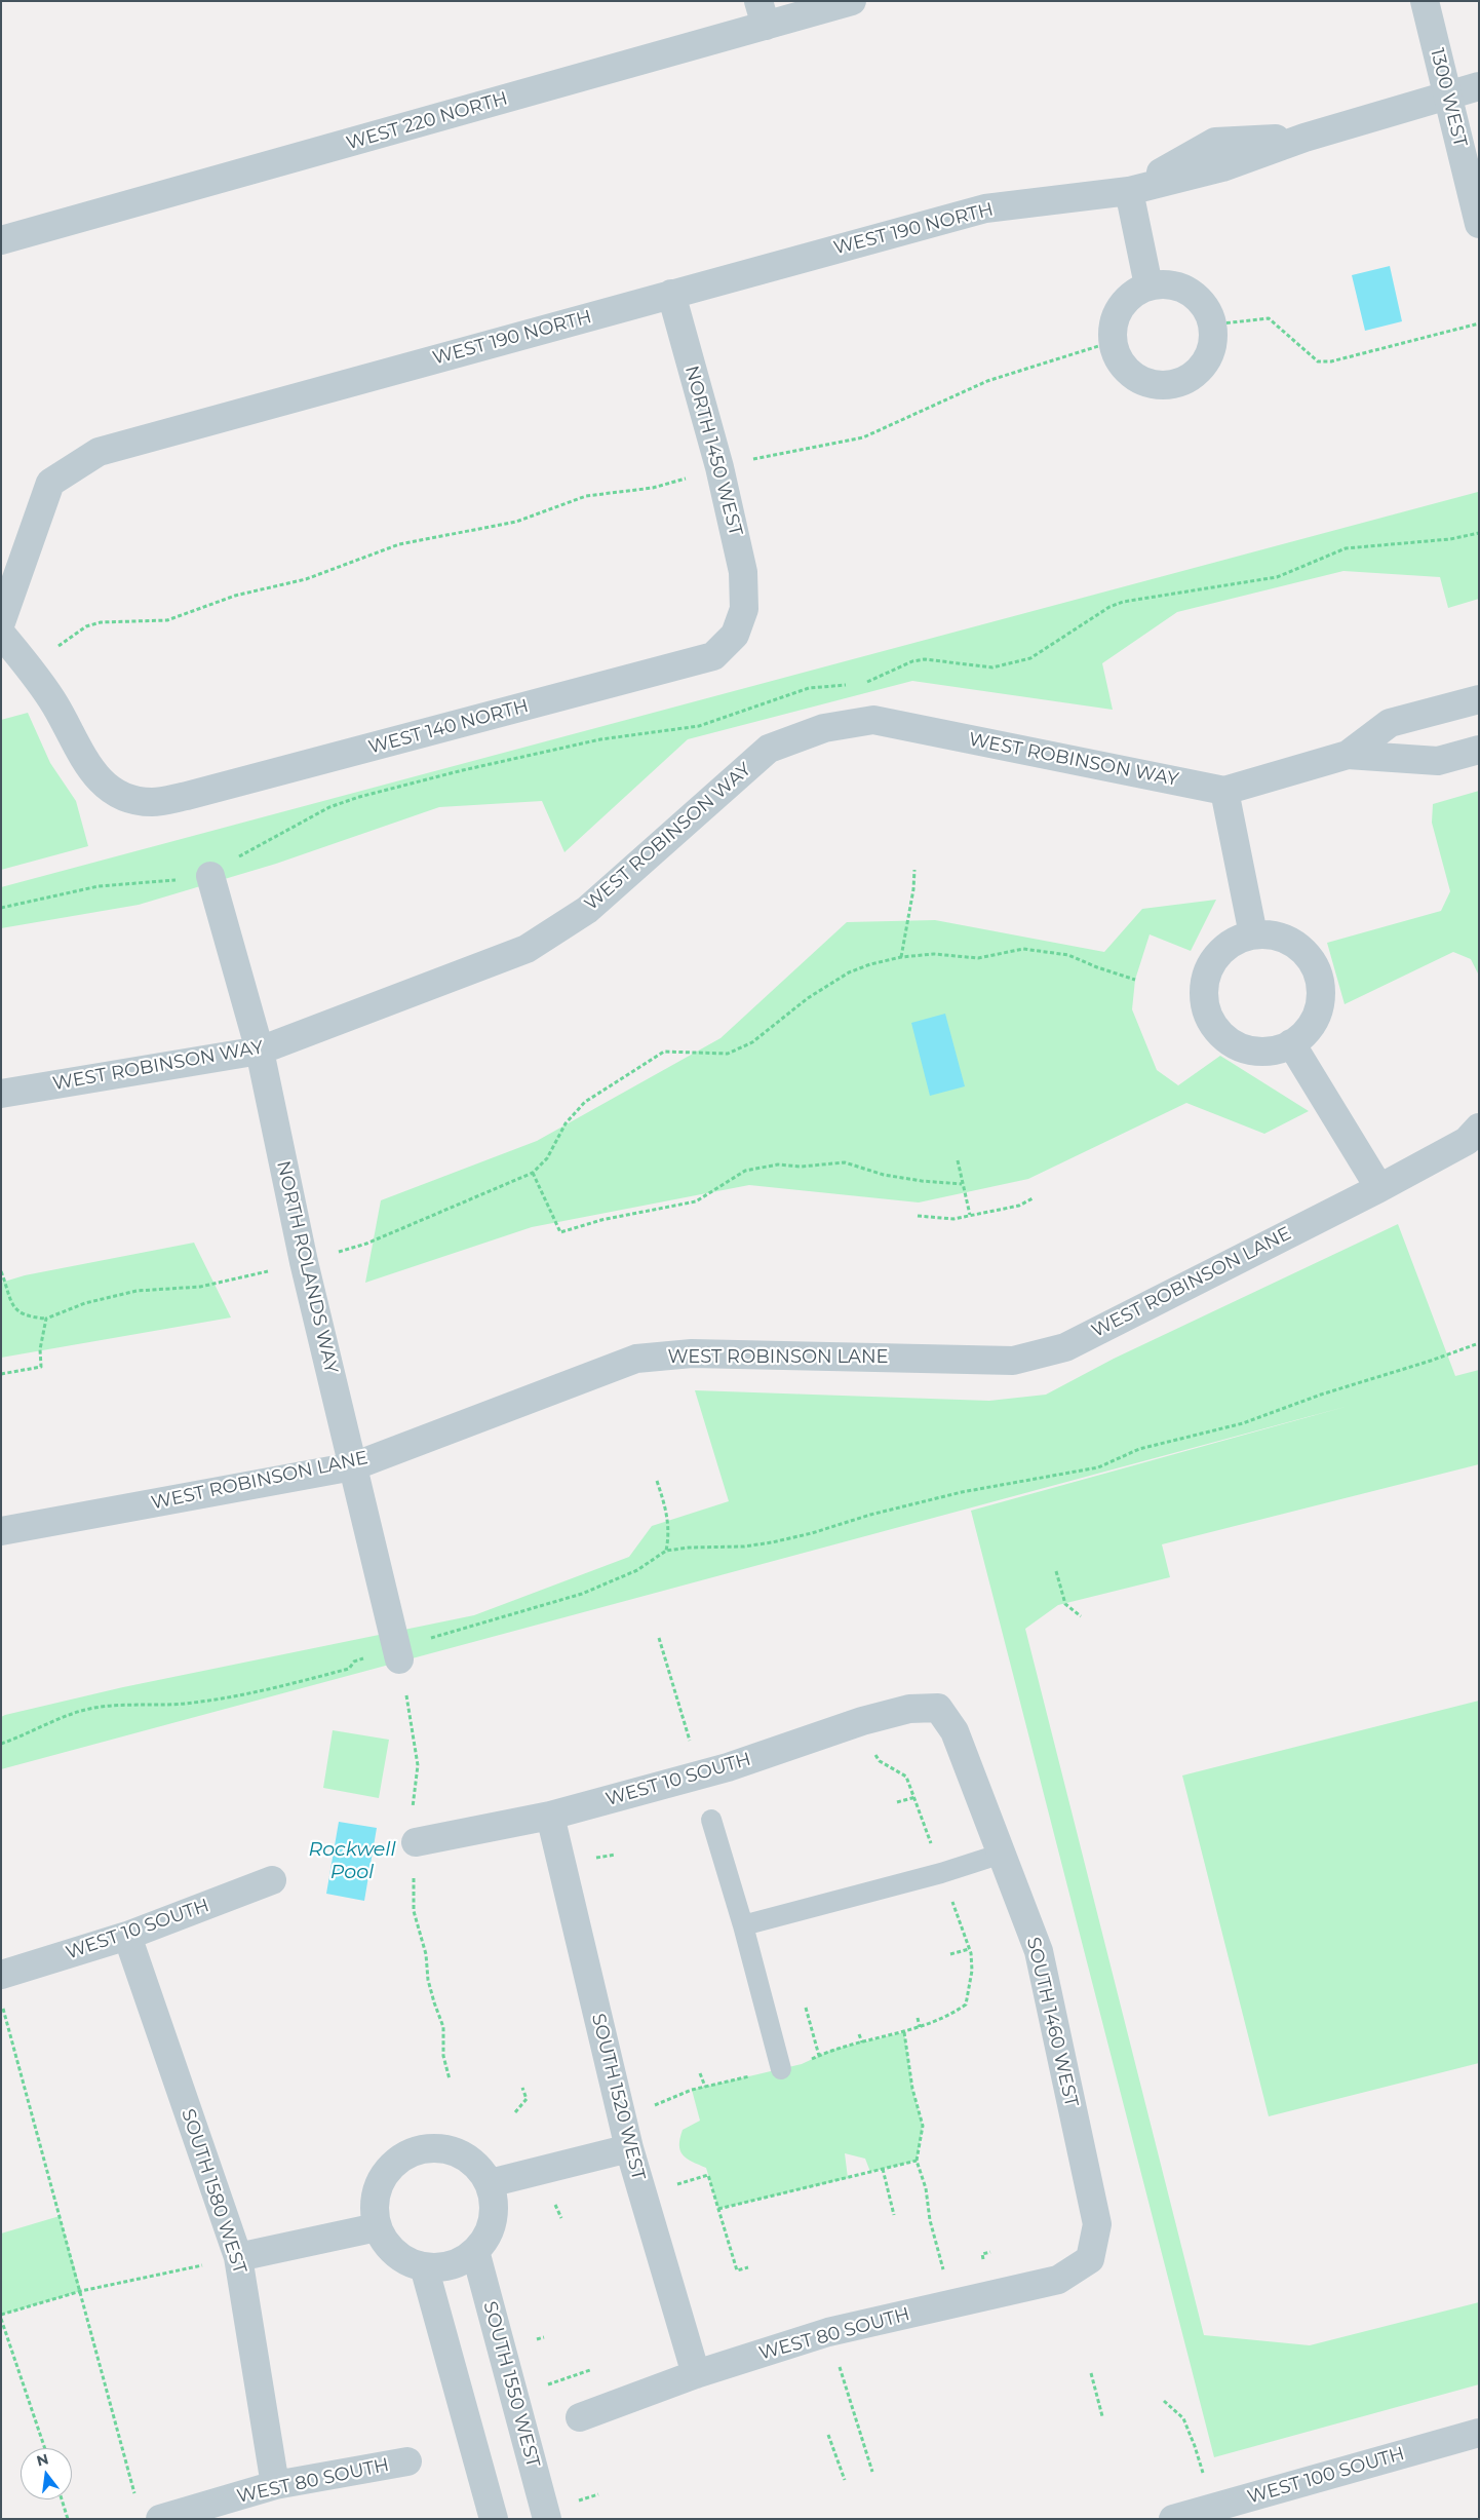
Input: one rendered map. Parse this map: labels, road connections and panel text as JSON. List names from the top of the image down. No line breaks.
{"streets":{"street":["1300 WEST","WEST 220 NORTH","WEST 190 NORTH","NORTH 1450 WEST","WEST 140 NORTH","WEST ROBINSON WAY","NORTH ROLANDS WAY","WEST ROBINSON LANE","WEST 10 SOUTH","SOUTH 1460 WEST","SOUTH 1520 WEST","SOUTH 1580 WEST","WEST 80 SOUTH","SOUTH 1550 WEST","WEST 100 SOUTH"]},"crossings":[["1300 WEST","WEST 190 NORTH"],["WEST 190 NORTH","NORTH 1450 WEST"],["NORTH 1450 WEST","WEST 140 NORTH"],["WEST ROBINSON WAY","NORTH ROLANDS WAY"],["NORTH ROLANDS WAY","WEST ROBINSON LANE"],["WEST 10 SOUTH","SOUTH 1460 WEST"],["WEST 10 SOUTH","SOUTH 1520 WEST"],["WEST 10 SOUTH","SOUTH 1580 WEST"],["SOUTH 1460 WEST","WEST 80 SOUTH"],["SOUTH 1520 WEST","WEST 80 SOUTH"],["SOUTH 1580 WEST","WEST 80 SOUTH"]],"water":["Rockwell Pool"],"north":"top"}
